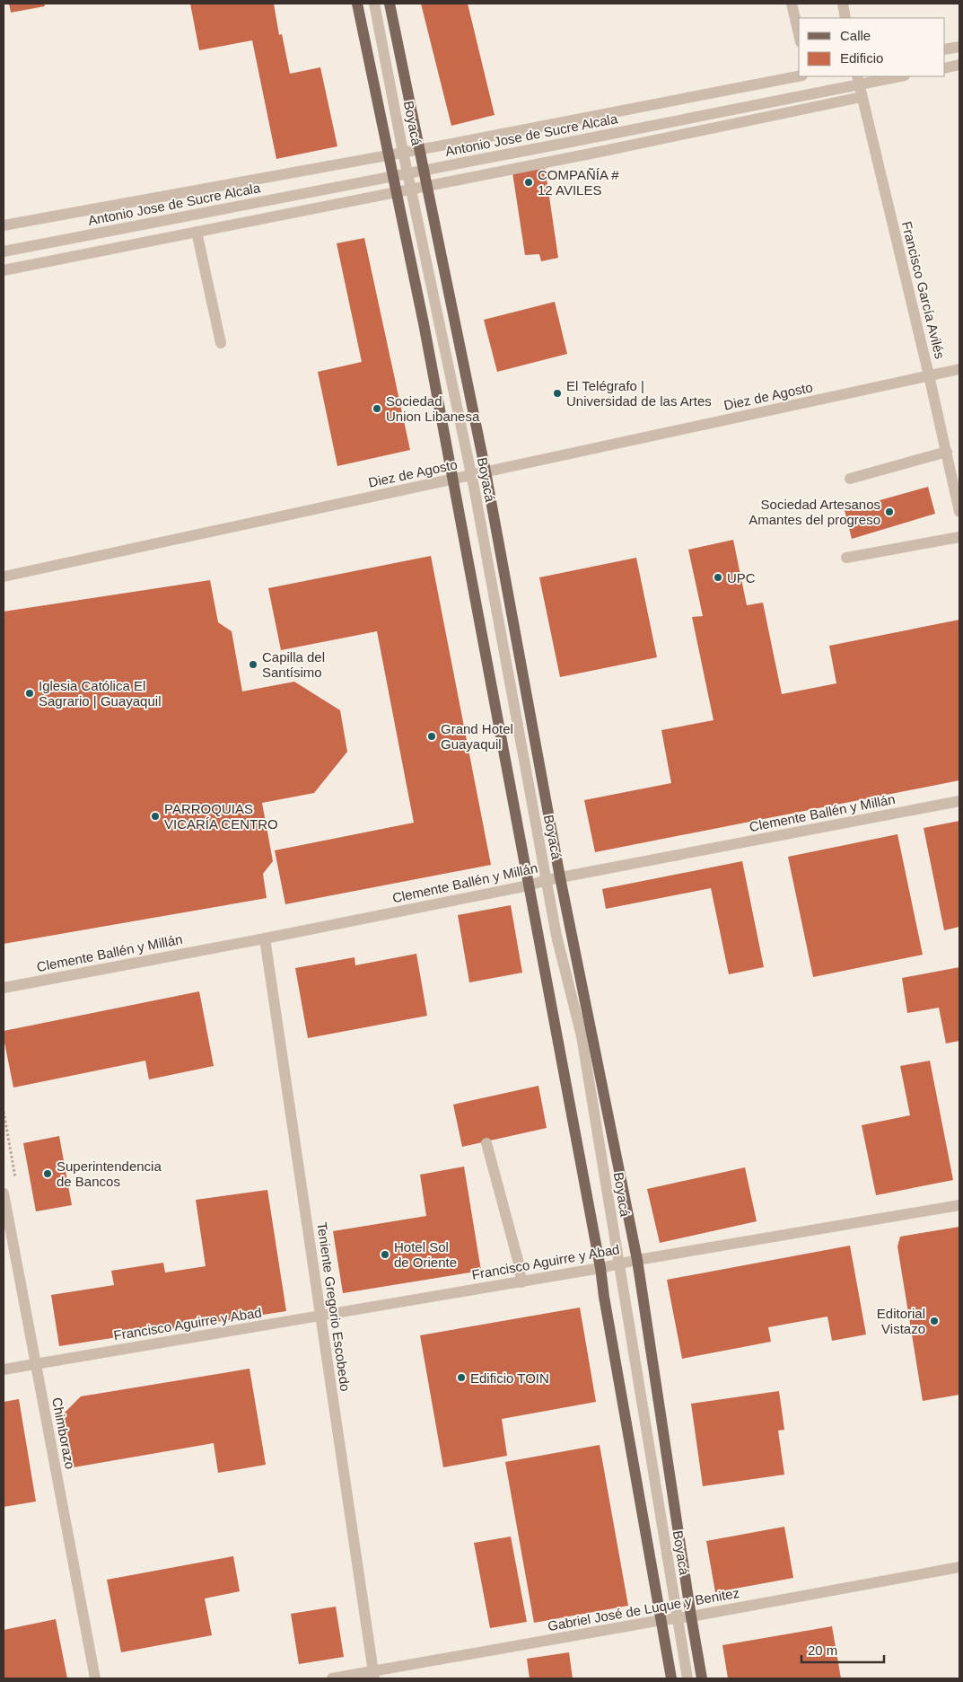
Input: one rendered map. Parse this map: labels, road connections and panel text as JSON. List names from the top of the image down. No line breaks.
{"streets":{"main road":["Boyacá"],"street":["Antonio Jose de Sucre Alcala","Francisco García Avilés","Diez de Agosto","Clemente Ballén y Millán","Francisco Aguirre y Abad","Teniente Gregorio Escobedo","Chimborazo","Gabriel José de Luque y Benitez"]},"crossings":[["Boyacá","Antonio Jose de Sucre Alcala"],["Boyacá","Diez de Agosto"],["Boyacá","Clemente Ballén y Millán"],["Boyacá","Francisco Aguirre y Abad"],["Boyacá","Gabriel José de Luque y Benitez"],["Antonio Jose de Sucre Alcala","Francisco García Avilés"],["Francisco García Avilés","Diez de Agosto"],["Clemente Ballén y Millán","Teniente Gregorio Escobedo"],["Francisco Aguirre y Abad","Teniente Gregorio Escobedo"],["Francisco Aguirre y Abad","Chimborazo"],["Teniente Gregorio Escobedo","Gabriel José de Luque y Benitez"]],"places":["COMPAÑÍA # 12 AVILES","El Telégrafo | Universidad de las Artes","Sociedad Union Libanesa","Sociedad Artesanos Amantes del progreso","UPC","Capilla del Santísimo","Iglesia Católica El Sagrario | Guayaquil","Grand Hotel Guayaquil","PARROQUIAS VICARÍA CENTRO","Superintendencia de Bancos","Hotel Sol de Oriente","Editorial Vistazo","Edificio TOIN"],"legend":["Calle","Edificio"],"scale_bar":"20 m"}
